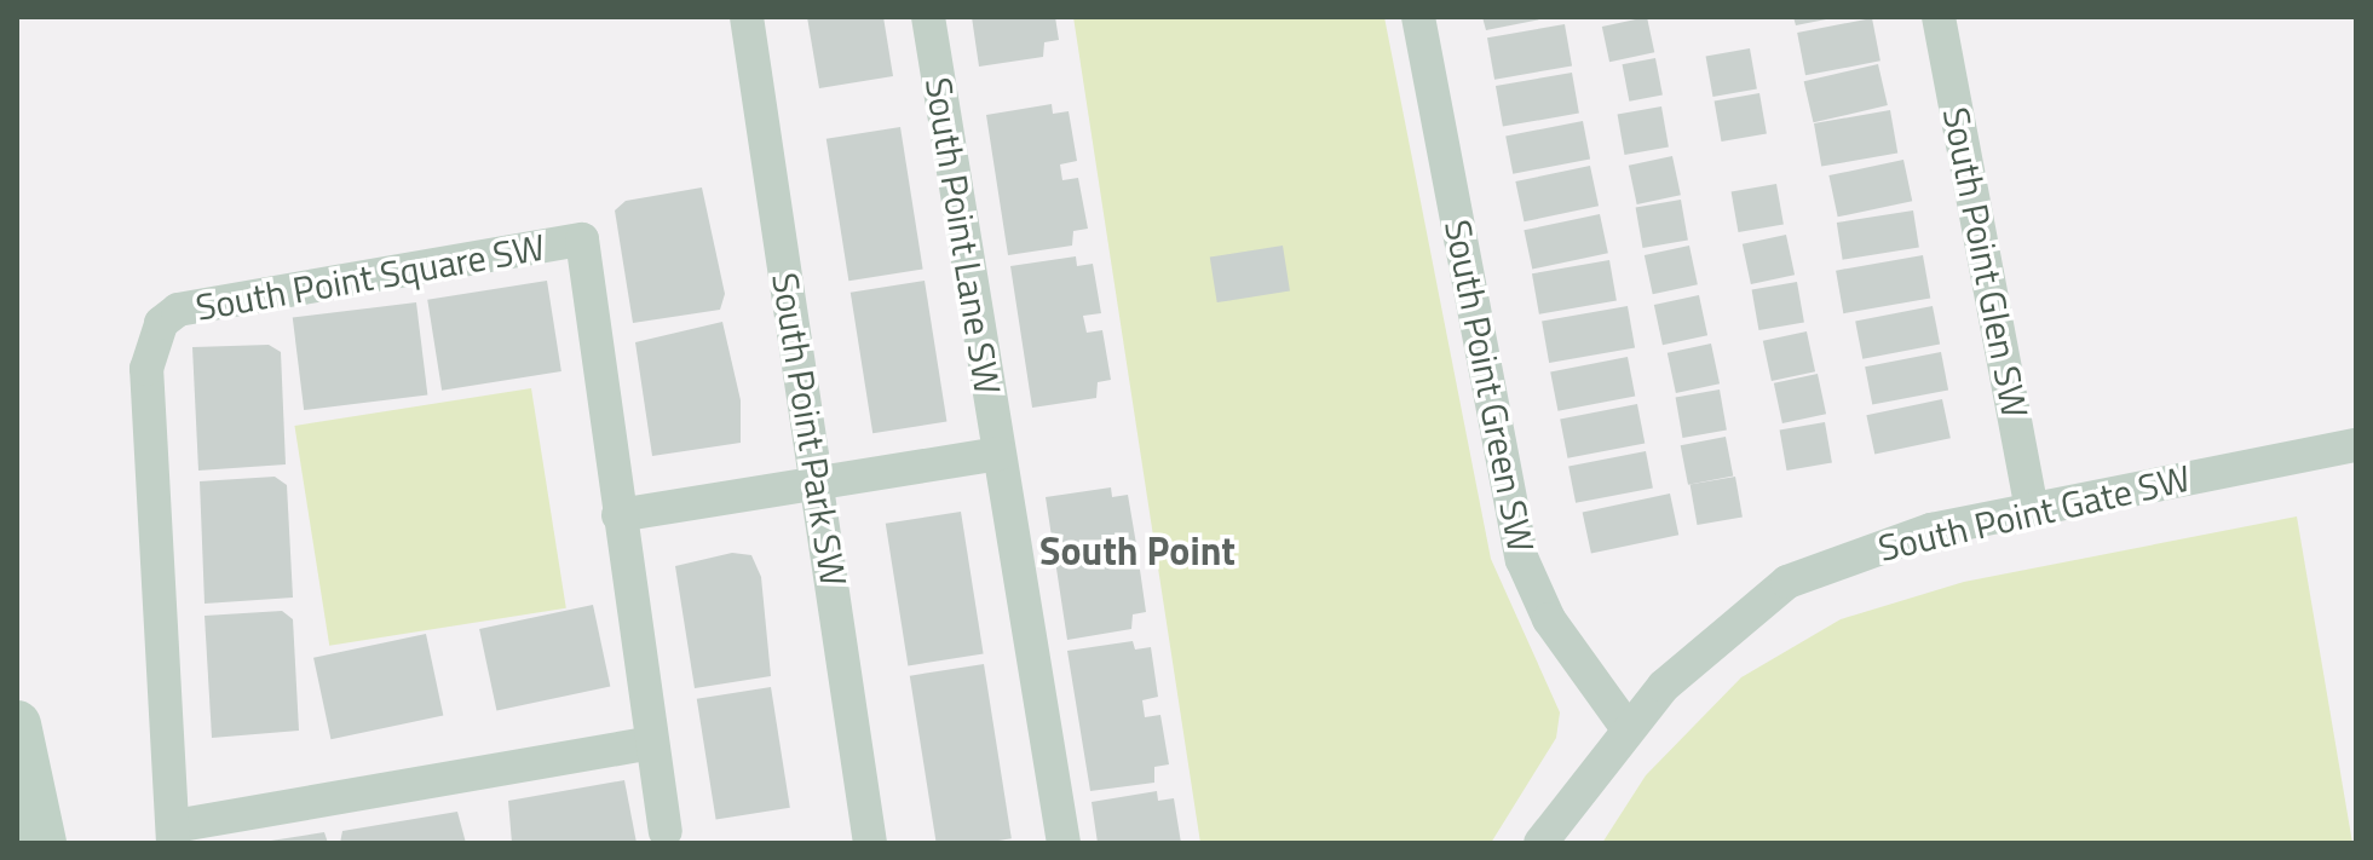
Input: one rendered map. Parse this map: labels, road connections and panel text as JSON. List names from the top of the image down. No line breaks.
{"streets":{"street":["South Point Lane SW","South Point Glen SW","South Point Square SW","South Point Green SW","South Point Park SW","South Point Gate SW"]},"crossings":[["South Point Glen SW","South Point Gate SW"],["South Point Green SW","South Point Gate SW"]],"districts":["South Point"]}
